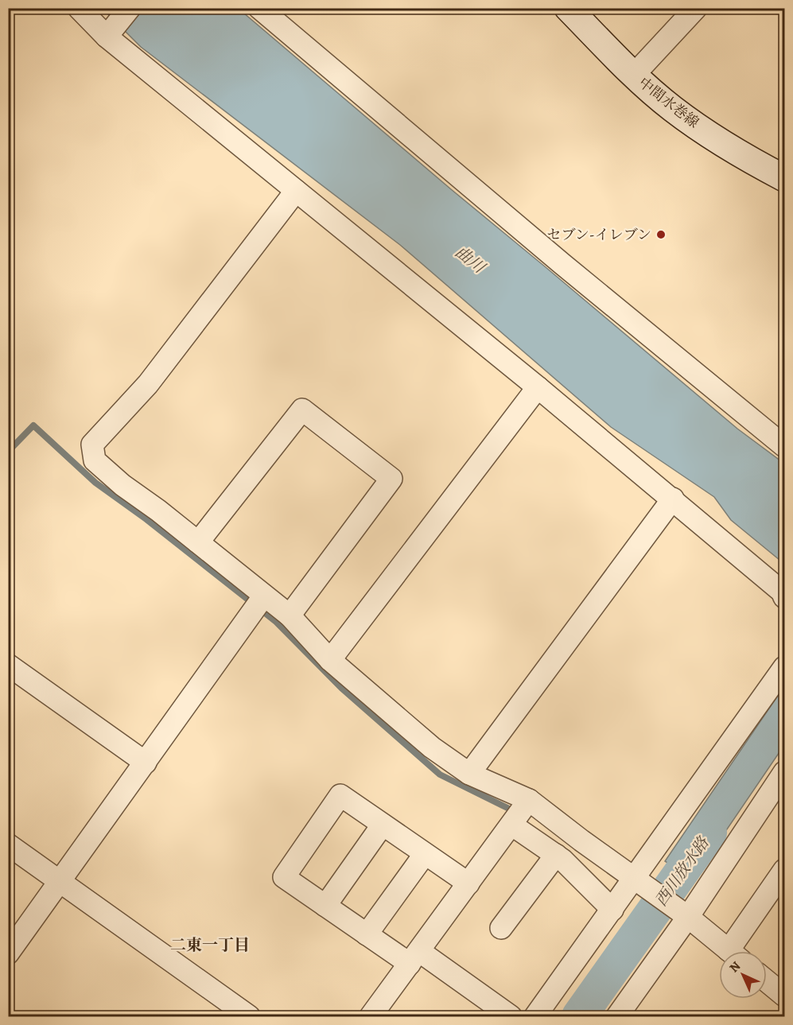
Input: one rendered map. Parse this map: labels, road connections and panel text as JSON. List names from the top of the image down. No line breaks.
{"streets":{"main road":["中間水巻線"]},"districts":["二東一丁目"],"water":["曲川","西川放水路"],"places":["セブン-イレブン"],"north":"top left"}
